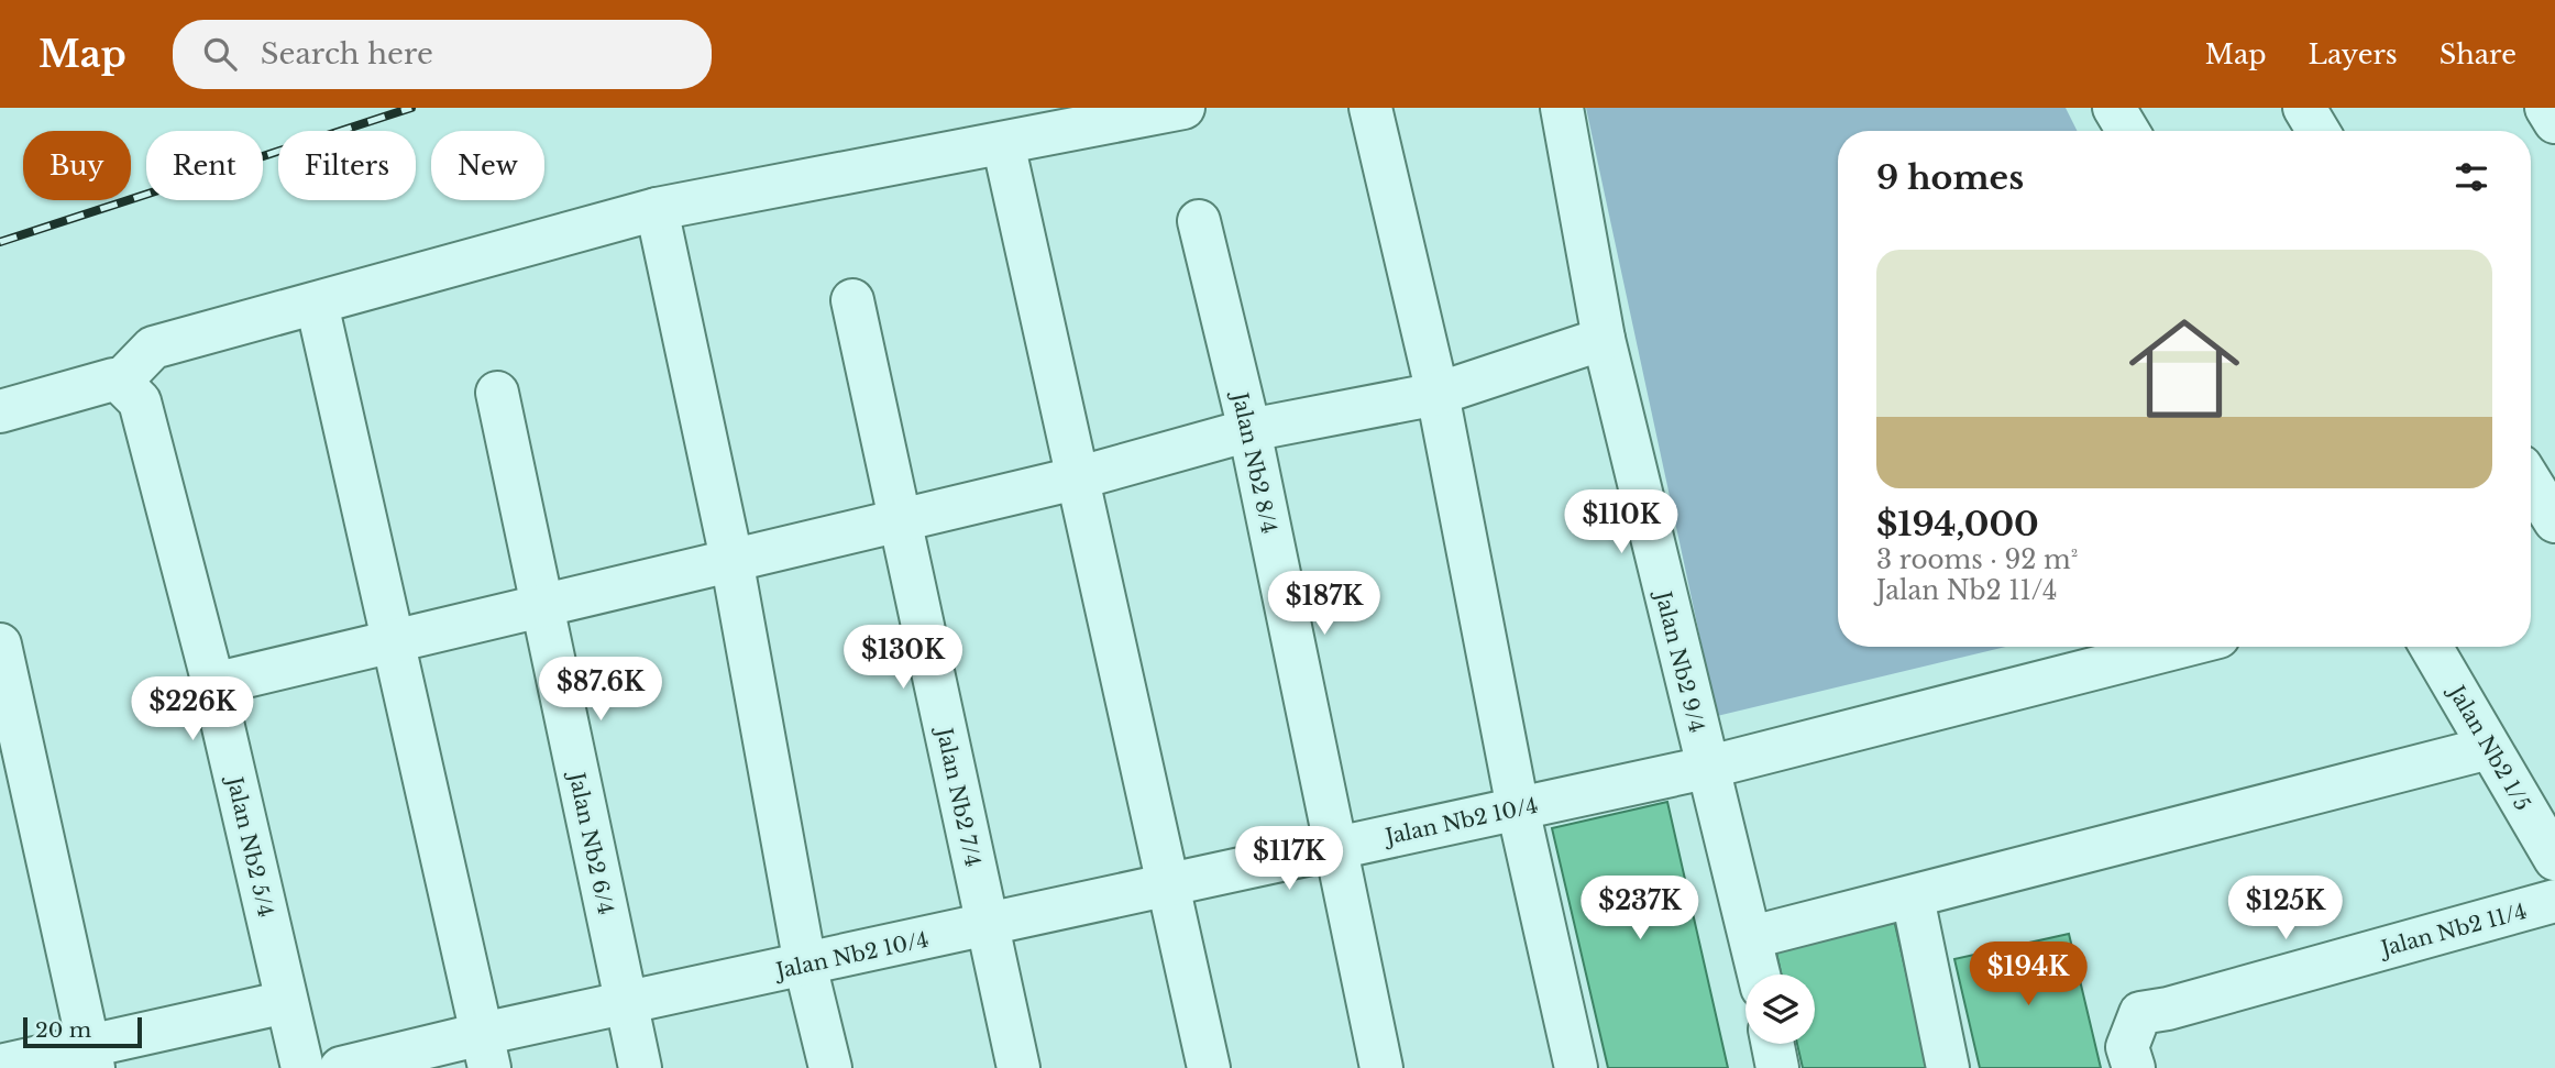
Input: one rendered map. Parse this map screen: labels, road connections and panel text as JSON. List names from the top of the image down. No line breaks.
{"streets":{"street":["Jalan Nb2 8/4","Jalan Nb2 9/4","Jalan Nb2 1/5","Jalan Nb2 7/4","Jalan Nb2 10/4","Jalan Nb2 6/4","Jalan Nb2 5/4","Jalan Nb2 11/4"]},"crossings":[["Jalan Nb2 8/4","Jalan Nb2 10/4"],["Jalan Nb2 9/4","Jalan Nb2 10/4"],["Jalan Nb2 7/4","Jalan Nb2 10/4"],["Jalan Nb2 10/4","Jalan Nb2 6/4"]],"scale_bar":"20 m","page":{"header":"Map","search":"Search here","nav":["Map","Layers","Share"],"chip":["Buy","Rent","Filters","New"],"heading":"9 homes","list":[{"name":"$194,000","note":"3 rooms · 92 m² · Jalan Nb2 11/4"}],"price":["$110K","$187K","$130K","$87.6K","$226K","$117K","$237K","$125K","$194K"],"scale":"20 m"}}
